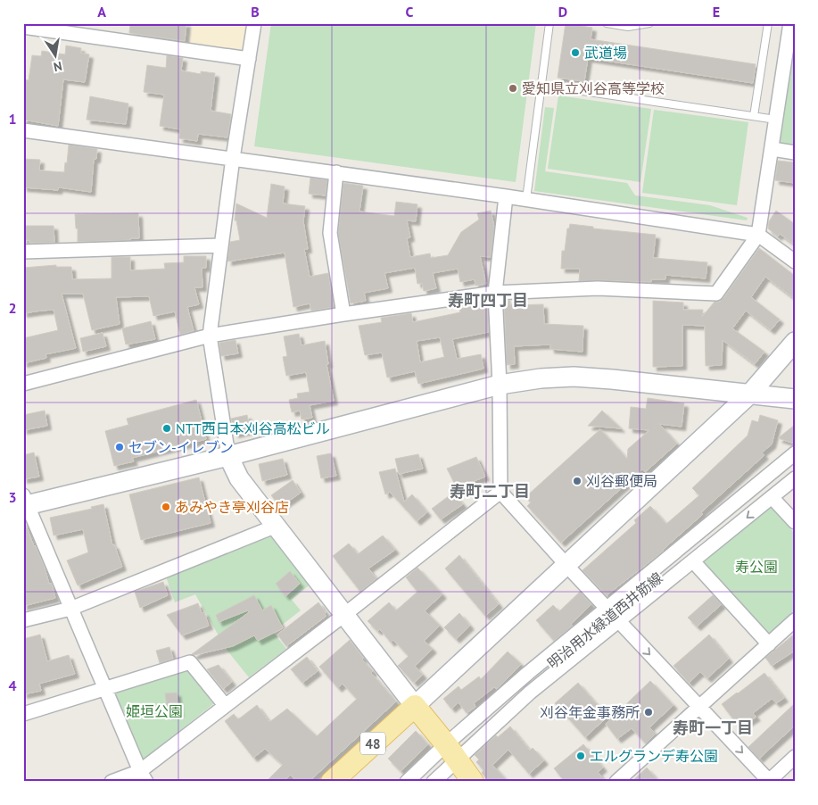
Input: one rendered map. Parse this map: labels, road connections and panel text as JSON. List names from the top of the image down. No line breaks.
{"streets":{"main road":["48"],"street":["明治用水緑道西井筋線"]},"districts":["寿町四丁目","寿町二丁目","寿町一丁目"],"parks":["寿公園","姫垣公園"],"places":["武道場","愛知県立刈谷高等学校","NTT西日本刈谷高松ビル","セブン-イレブン","刈谷郵便局","あみやき亭刈谷店","刈谷年金事務所","エルグランデ寿公園"],"north":"bottom","grid":{"columns":["A","B","C","D","E"],"rows":["1","2","3","4"]}}
